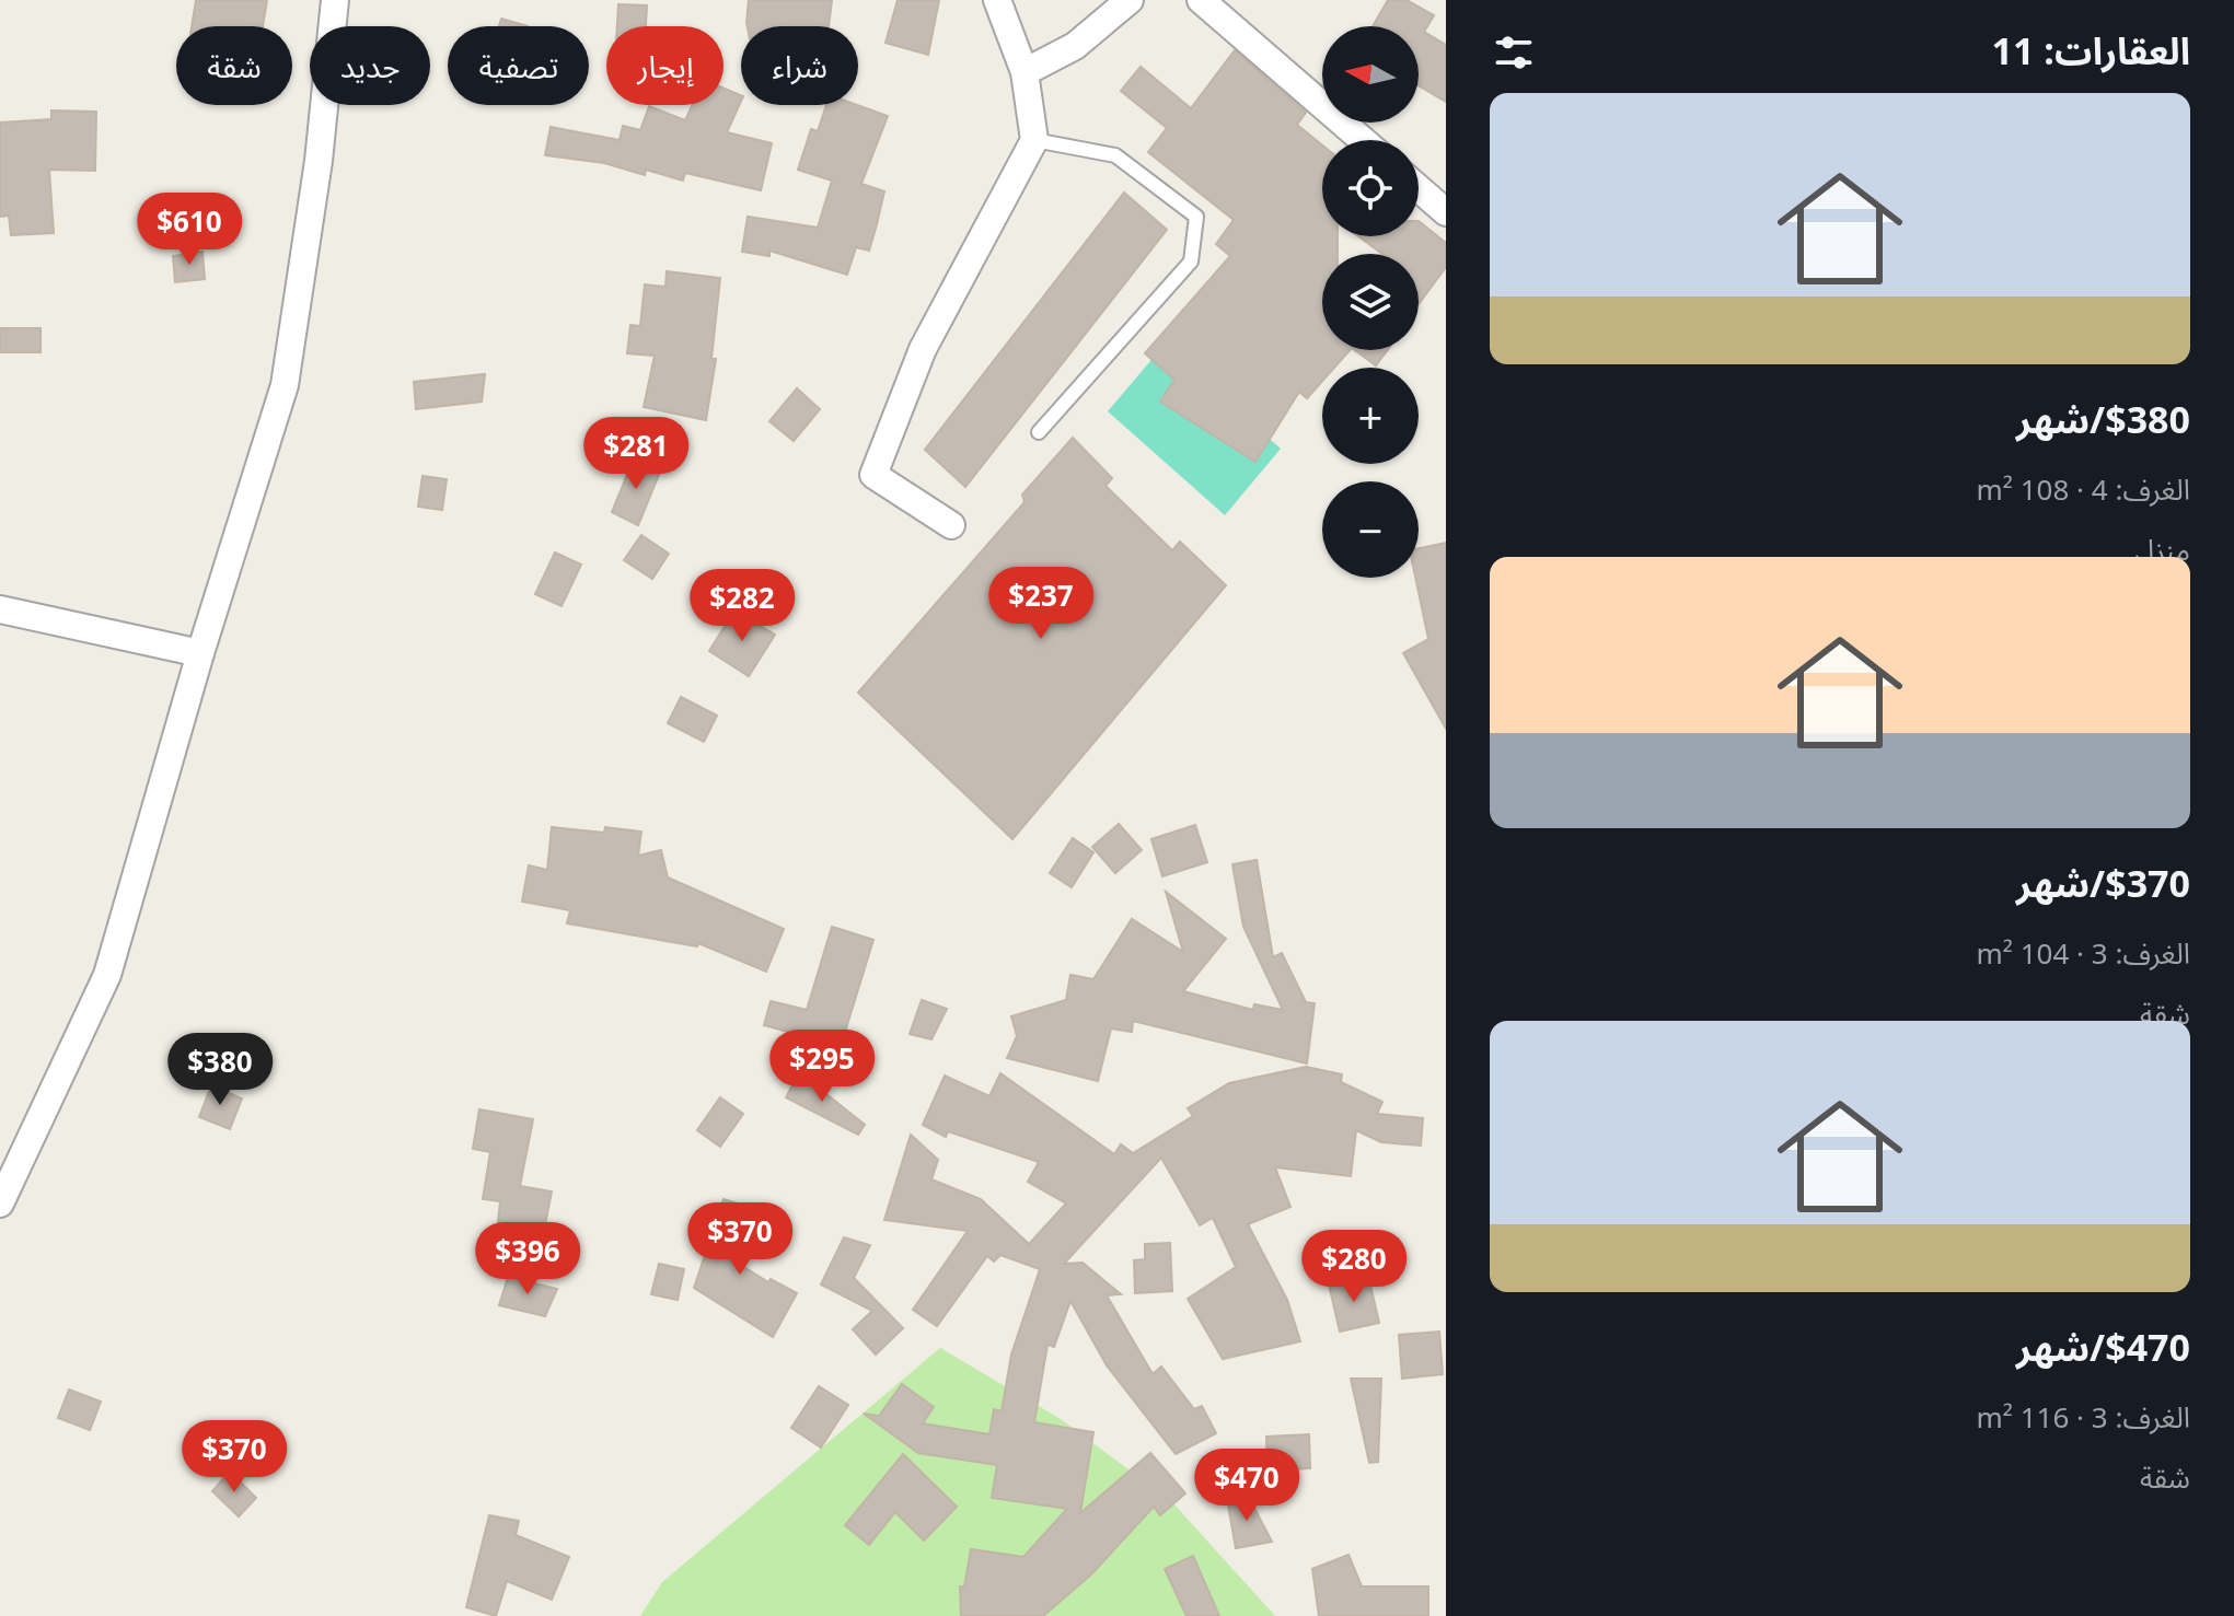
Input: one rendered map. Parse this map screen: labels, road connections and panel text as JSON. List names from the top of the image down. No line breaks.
{"north":"left","page":{"heading":"العقارات: 11","map_buttons":["+","−"],"chip":["شراء","إيجار","تصفية","جديد","شقة"],"list":[{"name":"$380/شهر","note":"الغرف: 4 · 108 m² · منزل"},{"name":"$370/شهر","note":"الغرف: 3 · 104 m² · شقة"},{"name":"$470/شهر","note":"الغرف: 3 · 116 m² · شقة"}],"price":["$610","$281","$237","$282","$295","$380","$370","$396","$280","$370","$470"]}}
